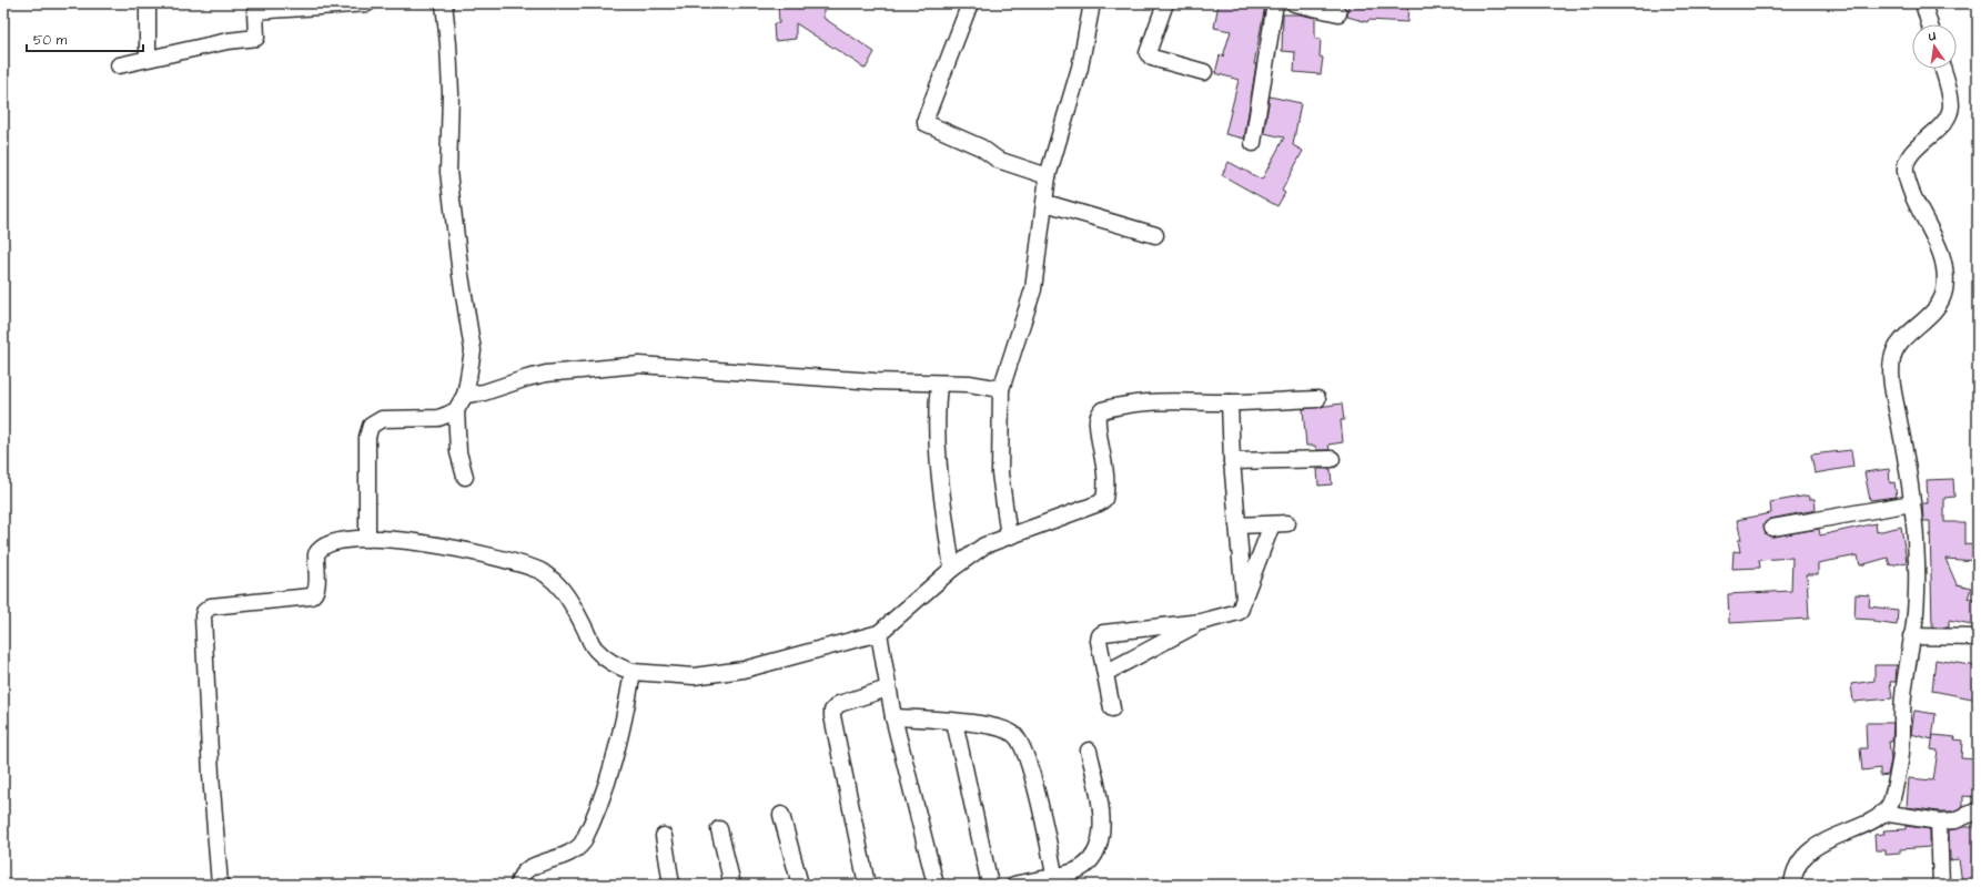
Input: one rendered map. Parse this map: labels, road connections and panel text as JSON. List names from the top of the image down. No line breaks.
{"scale_bar":"50 m","north":"top"}
